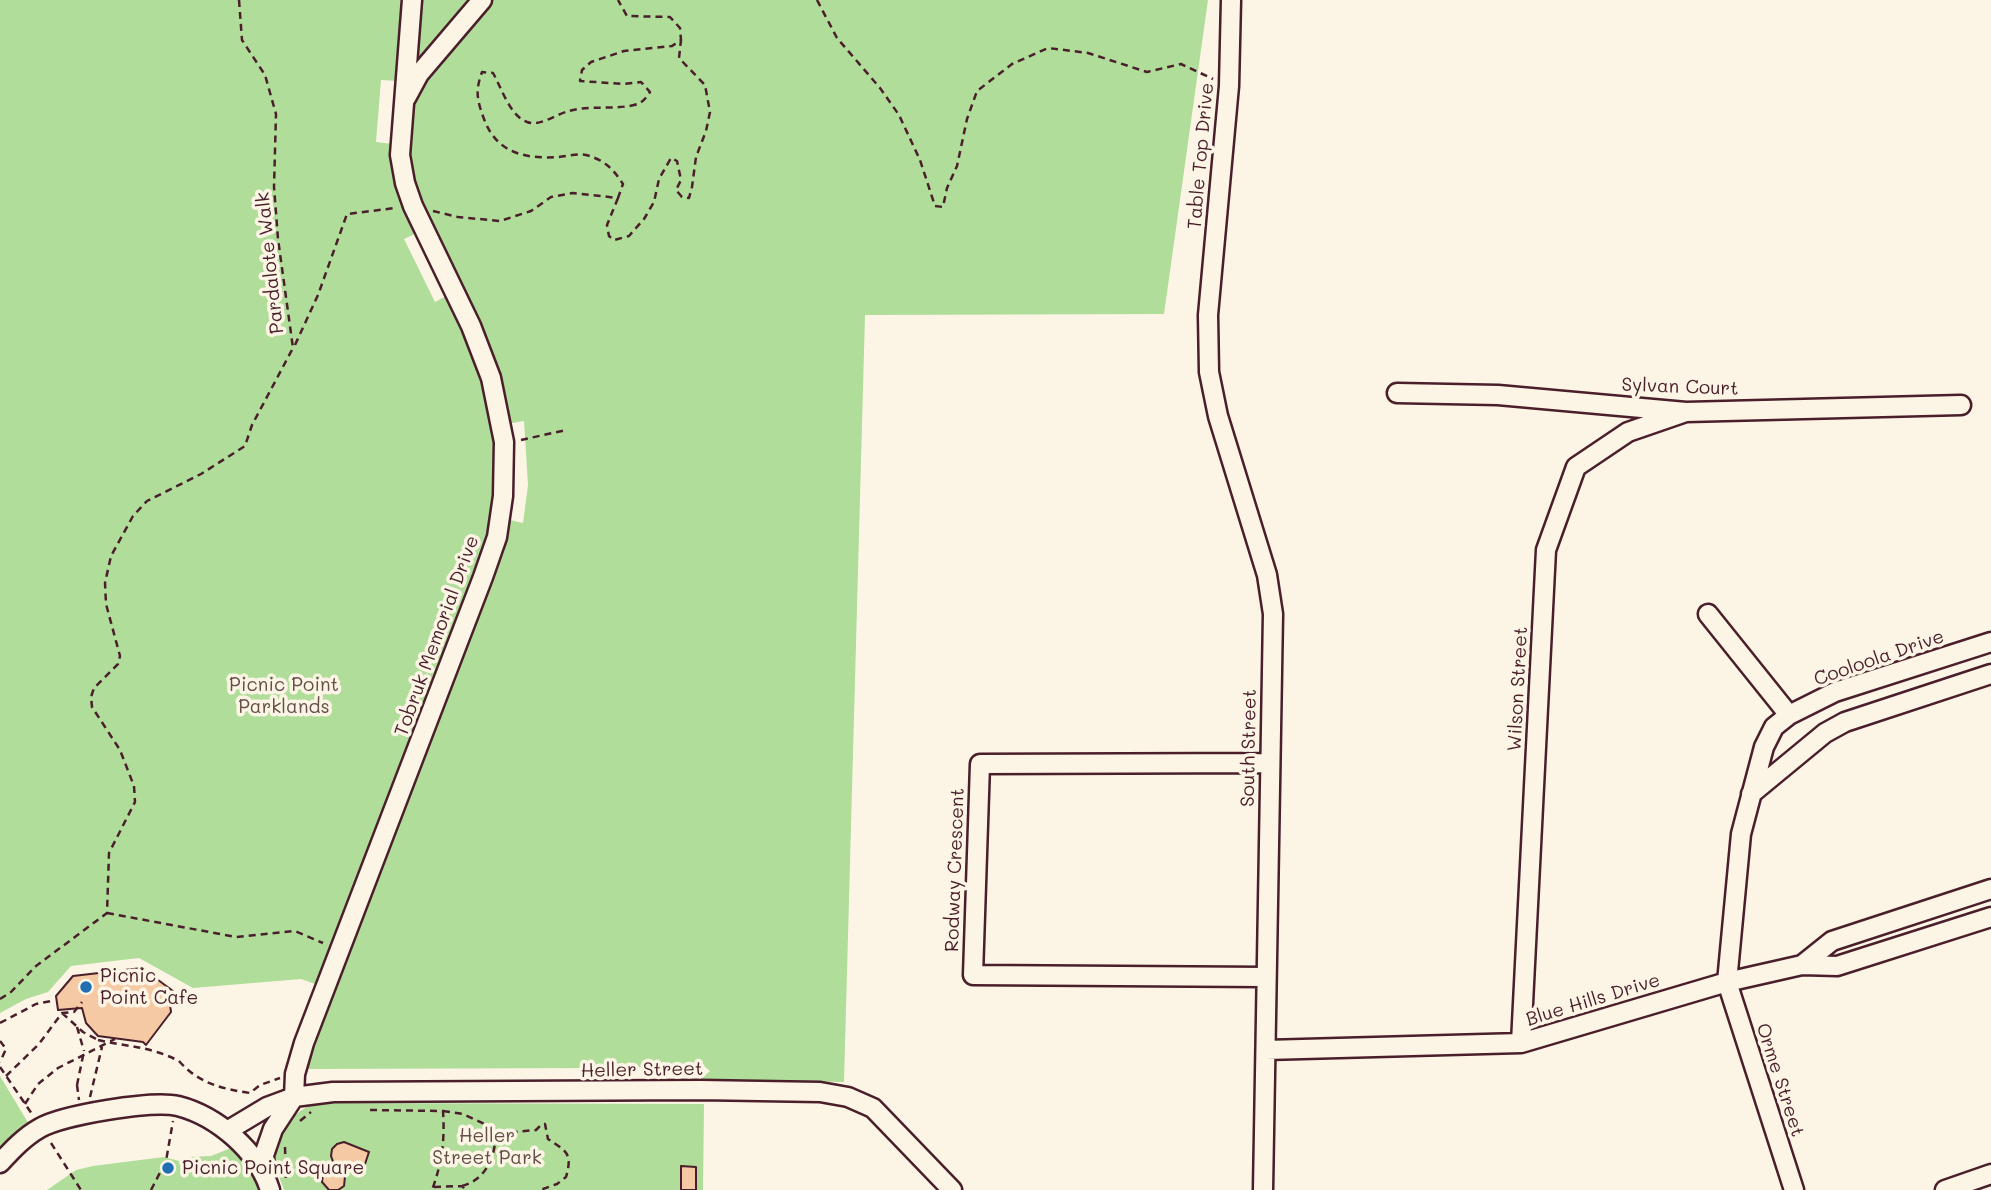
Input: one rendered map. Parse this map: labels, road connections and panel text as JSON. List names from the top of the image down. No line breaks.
{"streets":{"street":["Table Top Drive","Sylvan Court","Tobruk Memorial Drive","Cooloola Drive","Wilson Street","South Street","Rodway Crescent","Blue Hills Drive","Heller Street","Orme Street"],"path":["Pardalote Walk"]},"crossings":[["Table Top Drive","South Street"],["Sylvan Court","Wilson Street"],["Tobruk Memorial Drive","Heller Street"],["Cooloola Drive","Blue Hills Drive"],["Cooloola Drive","Orme Street"],["Wilson Street","Blue Hills Drive"],["South Street","Rodway Crescent"],["South Street","Blue Hills Drive"],["Blue Hills Drive","Orme Street"]],"parks":["Picnic Point Parklands","Heller Street Park"],"places":["Picnic Point Cafe","Picnic Point Square"]}
